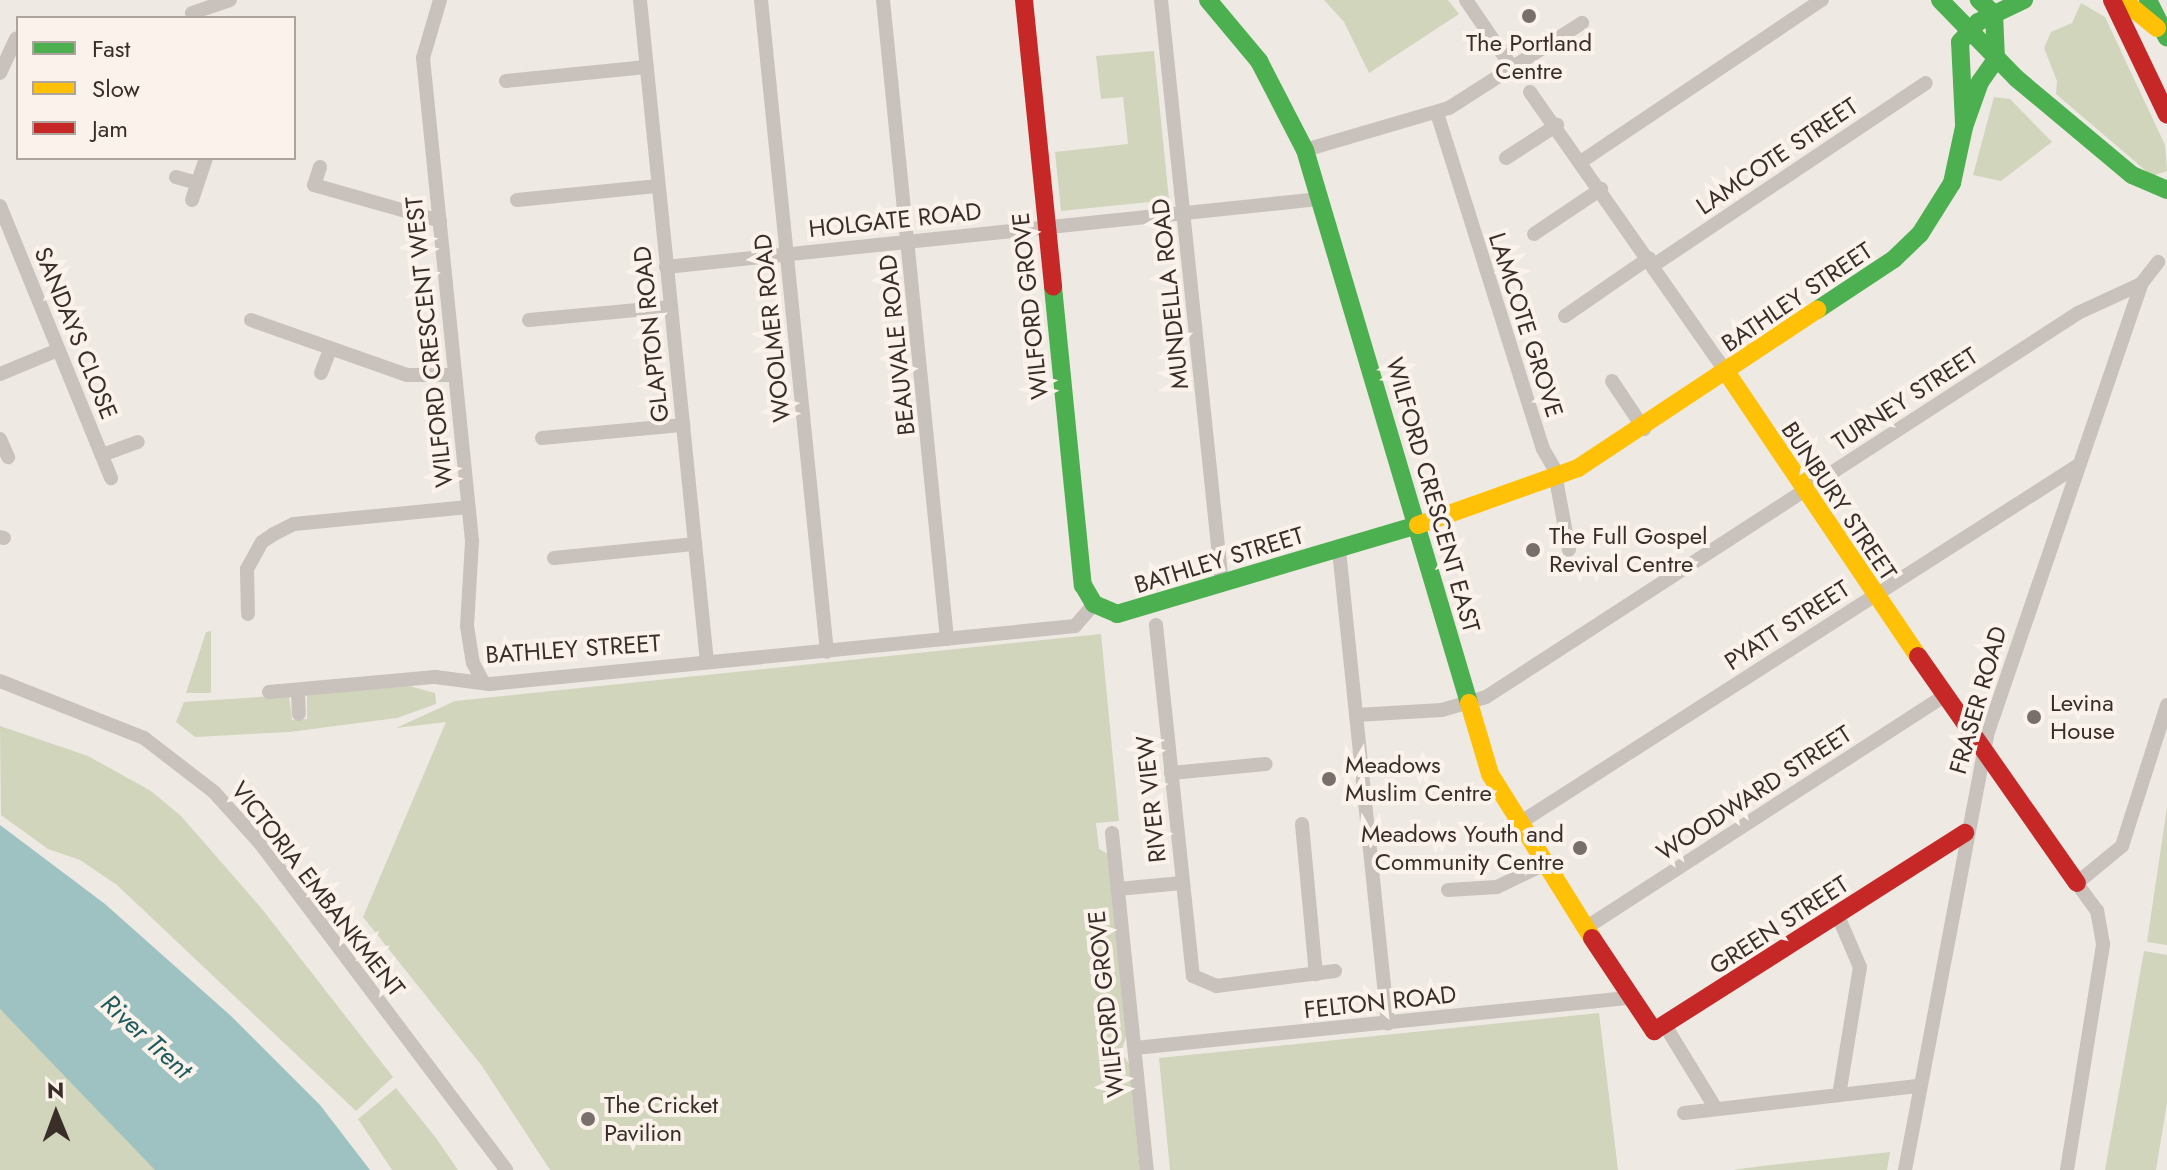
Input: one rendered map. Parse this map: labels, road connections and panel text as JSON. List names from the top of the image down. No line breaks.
{"streets":{"street":["LAMCOTE STREET","HOLGATE ROAD","MUNDELLA ROAD","BATHLEY STREET","WILFORD GROVE","LAMCOTE GROVE","WOOLMER ROAD","SANDAYS CLOSE","GLAPTON ROAD","WILFORD CRESCENT WEST","BEAUVALE ROAD","TURNEY STREET","WILFORD CRESCENT EAST","BUNBURY STREET","PYATT STREET","FRASER ROAD","WOODWARD STREET","RIVER VIEW","VICTORIA EMBANKMENT","GREEN STREET","FELTON ROAD"]},"crossings":[["LAMCOTE STREET","BUNBURY STREET"],["HOLGATE ROAD","MUNDELLA ROAD"],["HOLGATE ROAD","WILFORD GROVE"],["HOLGATE ROAD","WOOLMER ROAD"],["HOLGATE ROAD","GLAPTON ROAD"],["HOLGATE ROAD","BEAUVALE ROAD"],["HOLGATE ROAD","WILFORD CRESCENT EAST"],["MUNDELLA ROAD","BATHLEY STREET"],["BATHLEY STREET","WILFORD GROVE"],["BATHLEY STREET","LAMCOTE GROVE"],["BATHLEY STREET","WOOLMER ROAD"],["BATHLEY STREET","GLAPTON ROAD"],["BATHLEY STREET","WILFORD CRESCENT WEST"],["BATHLEY STREET","BEAUVALE ROAD"],["BATHLEY STREET","WILFORD CRESCENT EAST"],["BATHLEY STREET","BUNBURY STREET"],["WILFORD GROVE","RIVER VIEW"],["WILFORD GROVE","FELTON ROAD"],["TURNEY STREET","WILFORD CRESCENT EAST"],["TURNEY STREET","BUNBURY STREET"],["TURNEY STREET","FRASER ROAD"],["WILFORD CRESCENT EAST","PYATT STREET"],["WILFORD CRESCENT EAST","WOODWARD STREET"],["WILFORD CRESCENT EAST","FELTON ROAD"],["BUNBURY STREET","PYATT STREET"],["BUNBURY STREET","FRASER ROAD"],["BUNBURY STREET","WOODWARD STREET"],["PYATT STREET","FRASER ROAD"],["FRASER ROAD","GREEN STREET"]],"water":["River Trent"],"places":["The Portland Centre","The Full Gospel Revival Centre","Levina House","Meadows Muslim Centre","Meadows Youth and Community Centre","The Cricket Pavilion"],"legend":["Fast","Slow","Jam"],"north":"top"}
